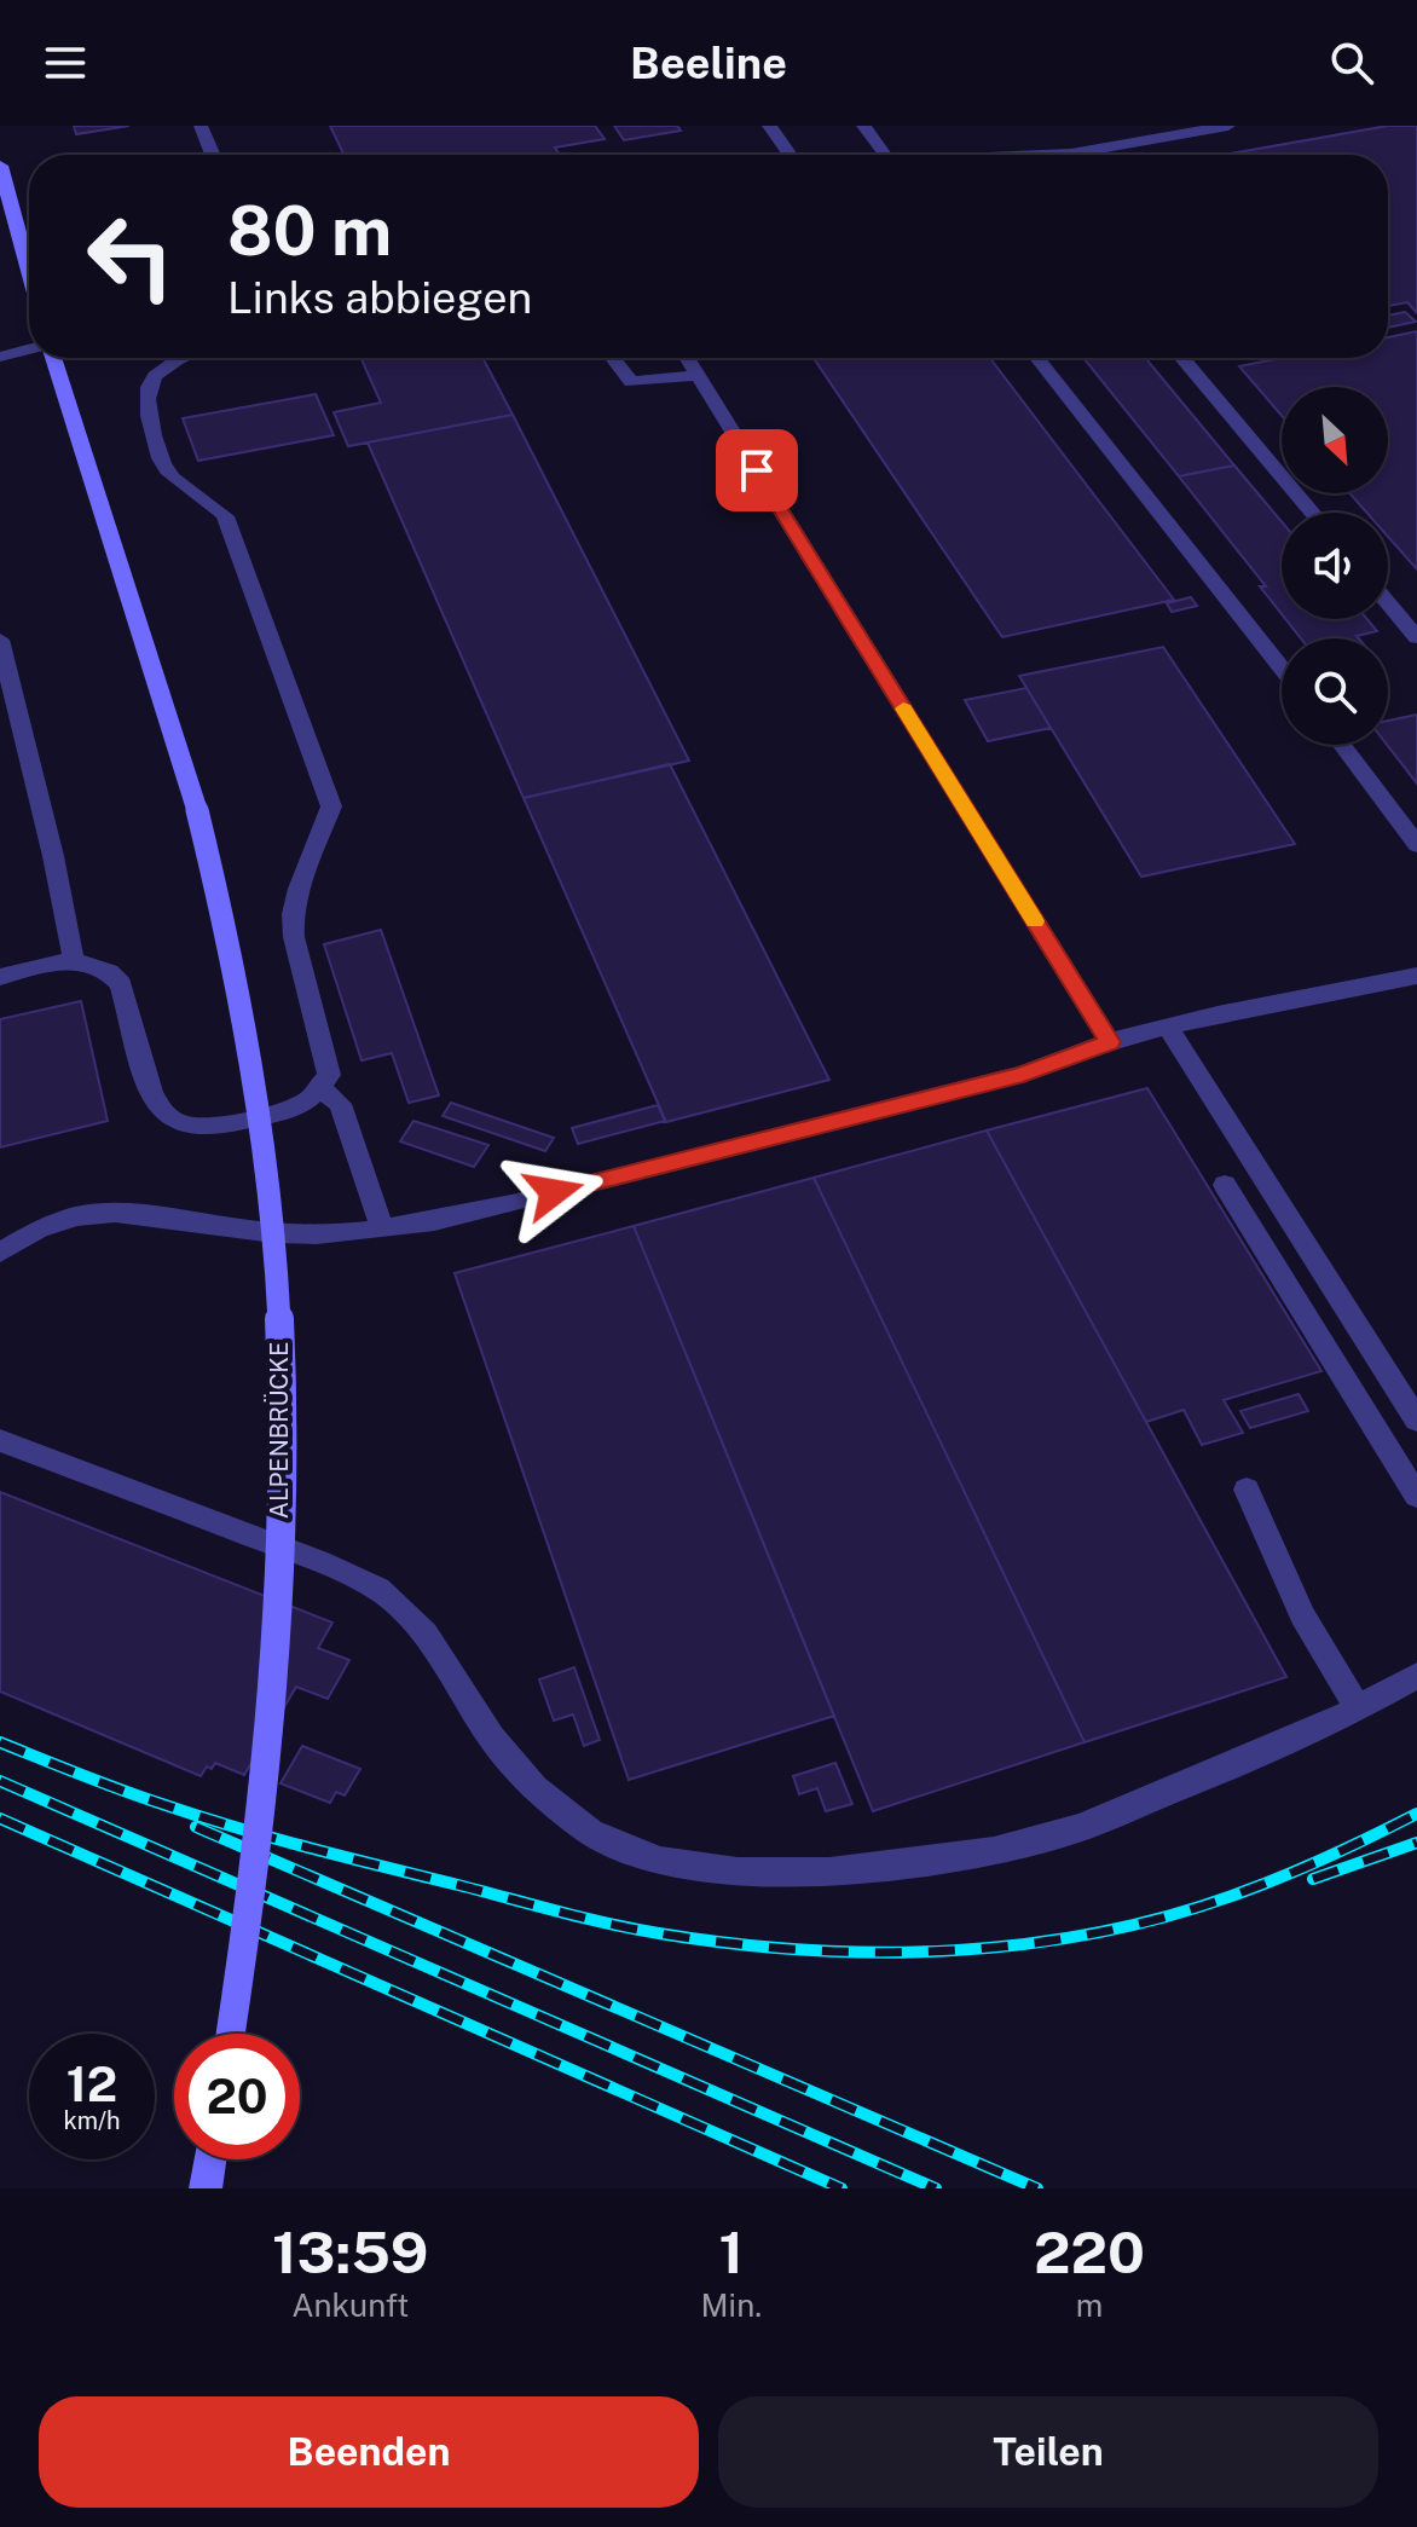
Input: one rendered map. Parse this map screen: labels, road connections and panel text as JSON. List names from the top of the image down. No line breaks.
{"streets":{"main road":["ALPENBRÜCKE"]},"north":"bottom right","page":{"header":"Beeline","turn":["80 m","Links abbiegen"],"speed":"12 km/h","limit":"20","eta":["13:59","Ankunft","1","Min.","220","m"],"buttons":["Beenden","Teilen"]}}
